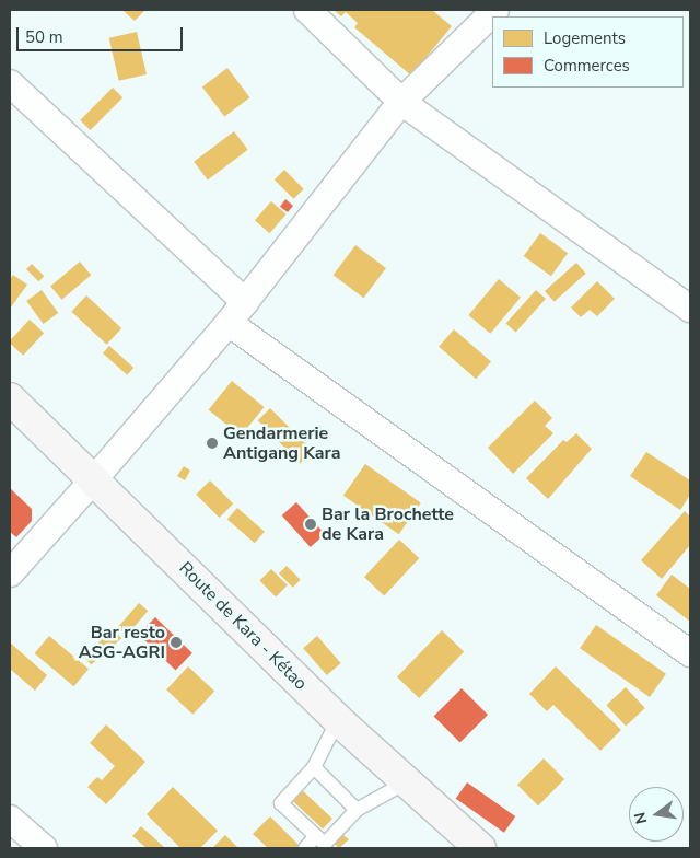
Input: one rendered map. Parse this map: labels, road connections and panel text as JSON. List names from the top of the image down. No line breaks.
{"streets":{"main road":["Route de Kara - Kétao"]},"places":["Gendarmerie Antigang Kara","Bar la Brochette de Kara","Bar resto ASG-AGRI"],"legend":["Logements","Commerces"],"scale_bar":"50 m","north":"left"}
